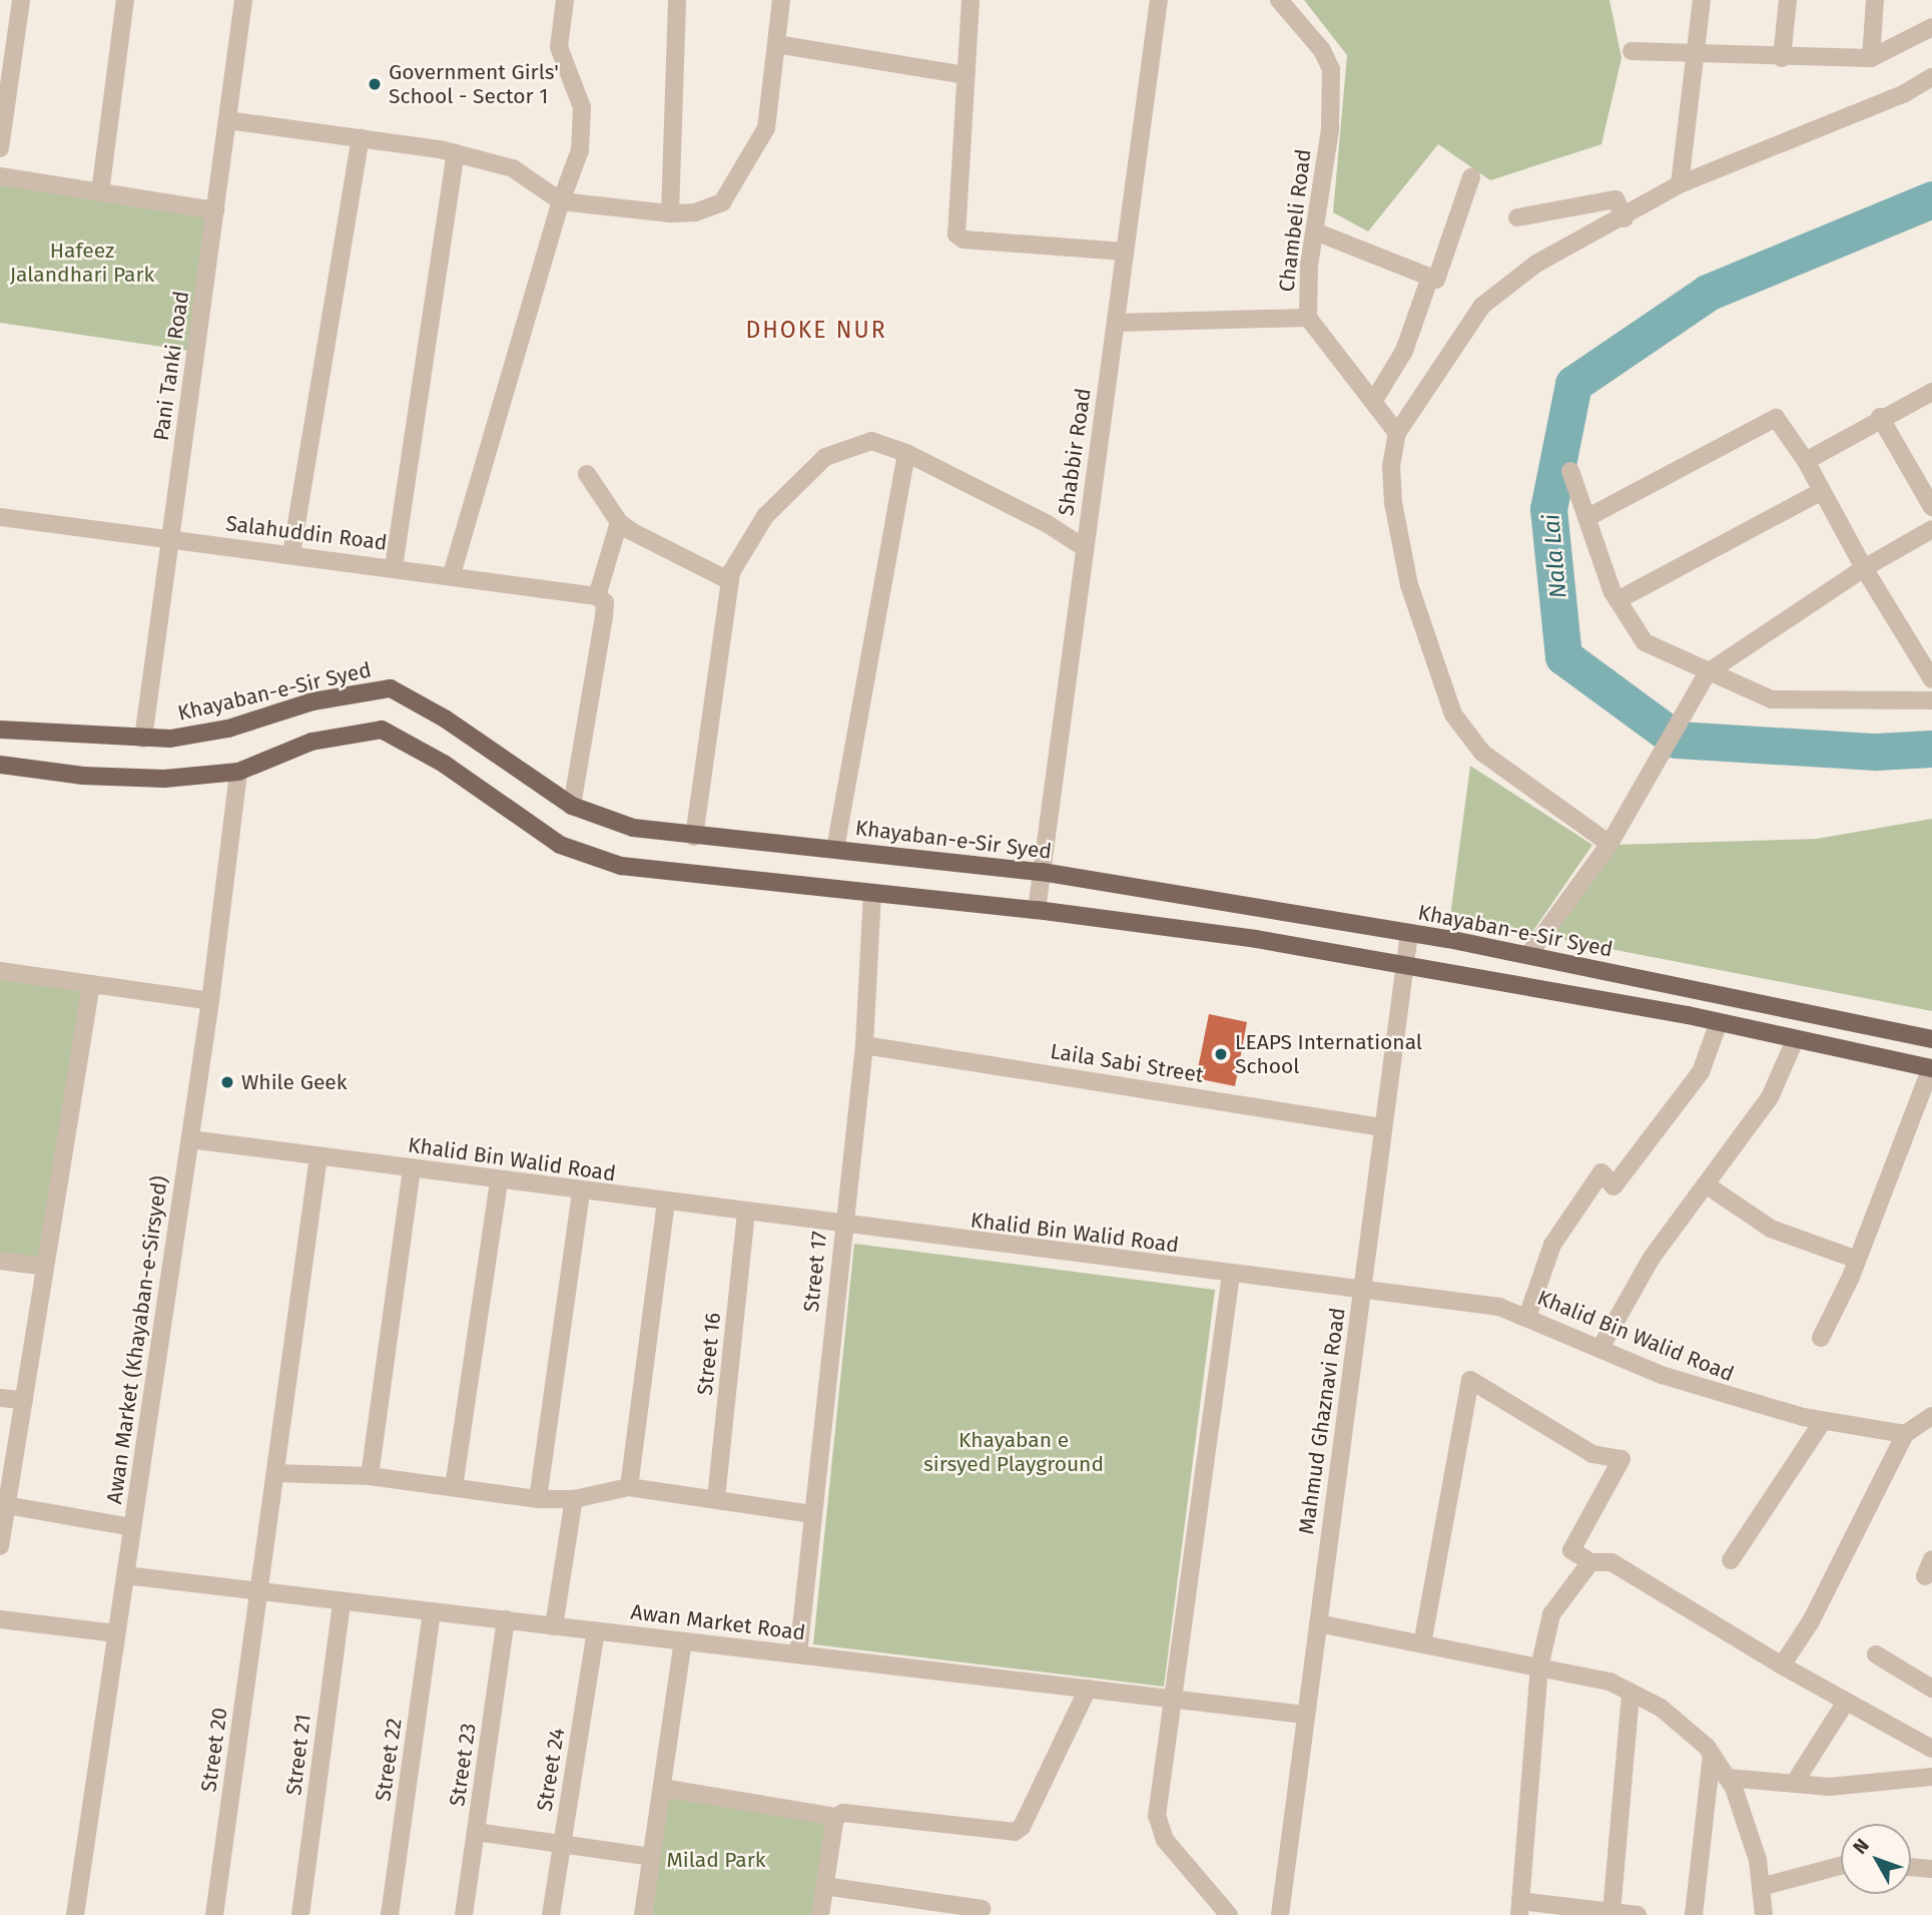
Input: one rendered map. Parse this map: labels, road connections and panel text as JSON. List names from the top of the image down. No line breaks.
{"streets":{"main road":["Khayaban-e-Sir Syed"],"street":["Chambeli Road","Pani Tanki Road","Shabbir Road","Salahuddin Road","Laila Sabi Street","Khalid Bin Walid Road","Street 17","Awan Market (Khayaban-e-Sirsyed)","Street 16","Mahmud Ghaznavi Road","Awan Market Road","Street 20","Street 21","Street 22","Street 23","Street 24"]},"crossings":[["Pani Tanki Road","Salahuddin Road"],["Pani Tanki Road","Khayaban-e-Sir Syed"],["Shabbir Road","Khayaban-e-Sir Syed"],["Khayaban-e-Sir Syed","Mahmud Ghaznavi Road"],["Laila Sabi Street","Street 17"],["Laila Sabi Street","Mahmud Ghaznavi Road"],["Khalid Bin Walid Road","Street 17"],["Khalid Bin Walid Road","Awan Market (Khayaban-e-Sirsyed)"],["Khalid Bin Walid Road","Street 16"],["Khalid Bin Walid Road","Mahmud Ghaznavi Road"],["Khalid Bin Walid Road","Street 20"],["Street 17","Awan Market Road"],["Awan Market (Khayaban-e-Sirsyed)","Awan Market Road"],["Mahmud Ghaznavi Road","Awan Market Road"],["Awan Market Road","Street 20"],["Awan Market Road","Street 21"],["Awan Market Road","Street 22"],["Awan Market Road","Street 23"],["Awan Market Road","Street 24"]],"districts":["DHOKE NUR"],"water":["Nala Lai"],"parks":["Hafeez Jalandhari Park","Khayaban e sirsyed Playground","Milad Park"],"places":["Government Girls' School - Sector 1","LEAPS International School","While Geek"],"north":"top left"}
